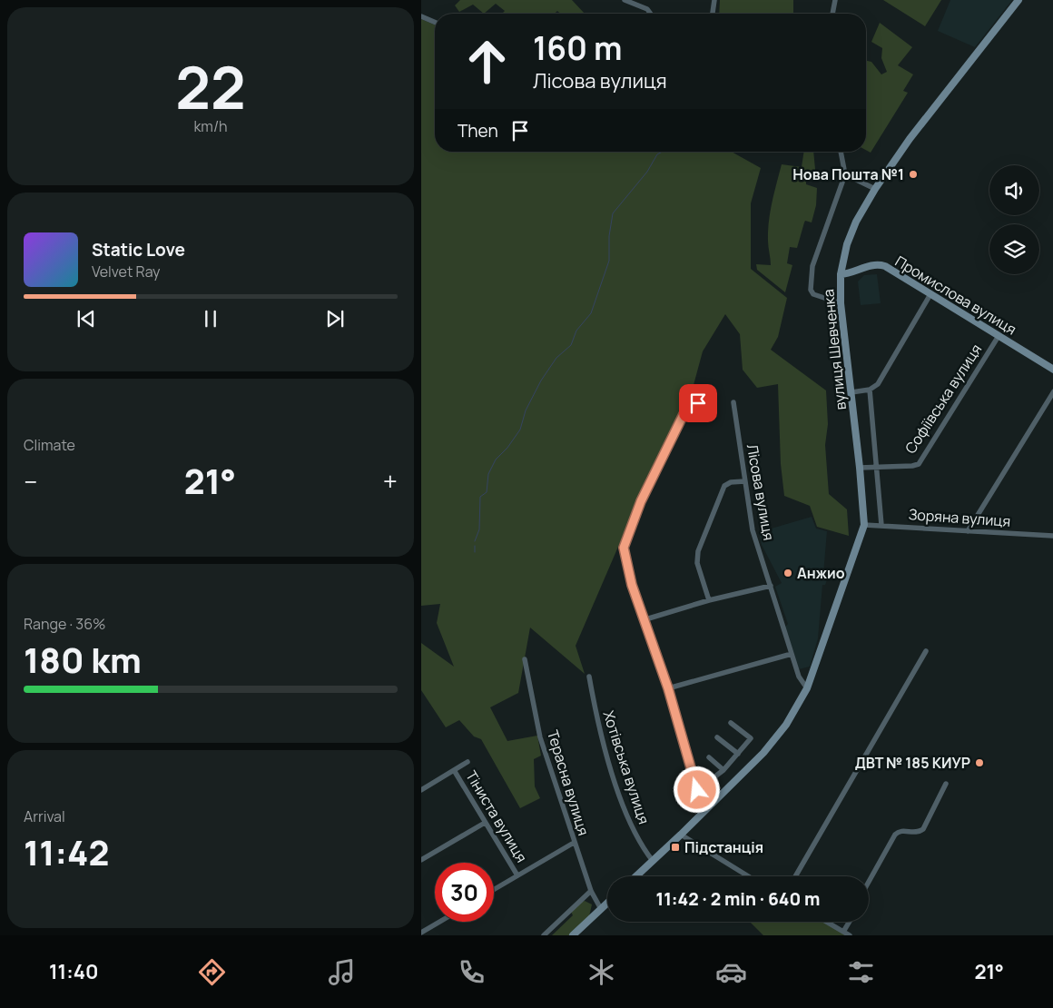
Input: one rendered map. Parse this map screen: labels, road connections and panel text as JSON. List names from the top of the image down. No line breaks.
{"streets":{"street":["Промислова вулиця","вулиця Шевченка","Софіївська вулиця","Лісова вулиця","Зоряна вулиця","Хотівська вулиця","Терасна вулиця","Тіниста вулиця"]},"crossings":[["Промислова вулиця","вулиця Шевченка"],["Промислова вулиця","Софіївська вулиця"],["вулиця Шевченка","Лісова вулиця"],["вулиця Шевченка","Зоряна вулиця"],["вулиця Шевченка","Хотівська вулиця"]],"places":{"other":["Нова Пошта №1","Анжио","ДВТ № 185 КИУР"],"transit":["Підстанція"]},"page":{"tile":[["22","km/h"],"Climate",["Range · 36%","180 km"],["Arrival","11:42"]],"turn":["160 m","Лісова вулиця"],"then":"Then","song":["Static Love","Velvet Ray"],"heat":["−","21°","+"],"limit":"30","trip":"11:42 · 2 min · 640 m","tabs":["11:40","21°"]}}
